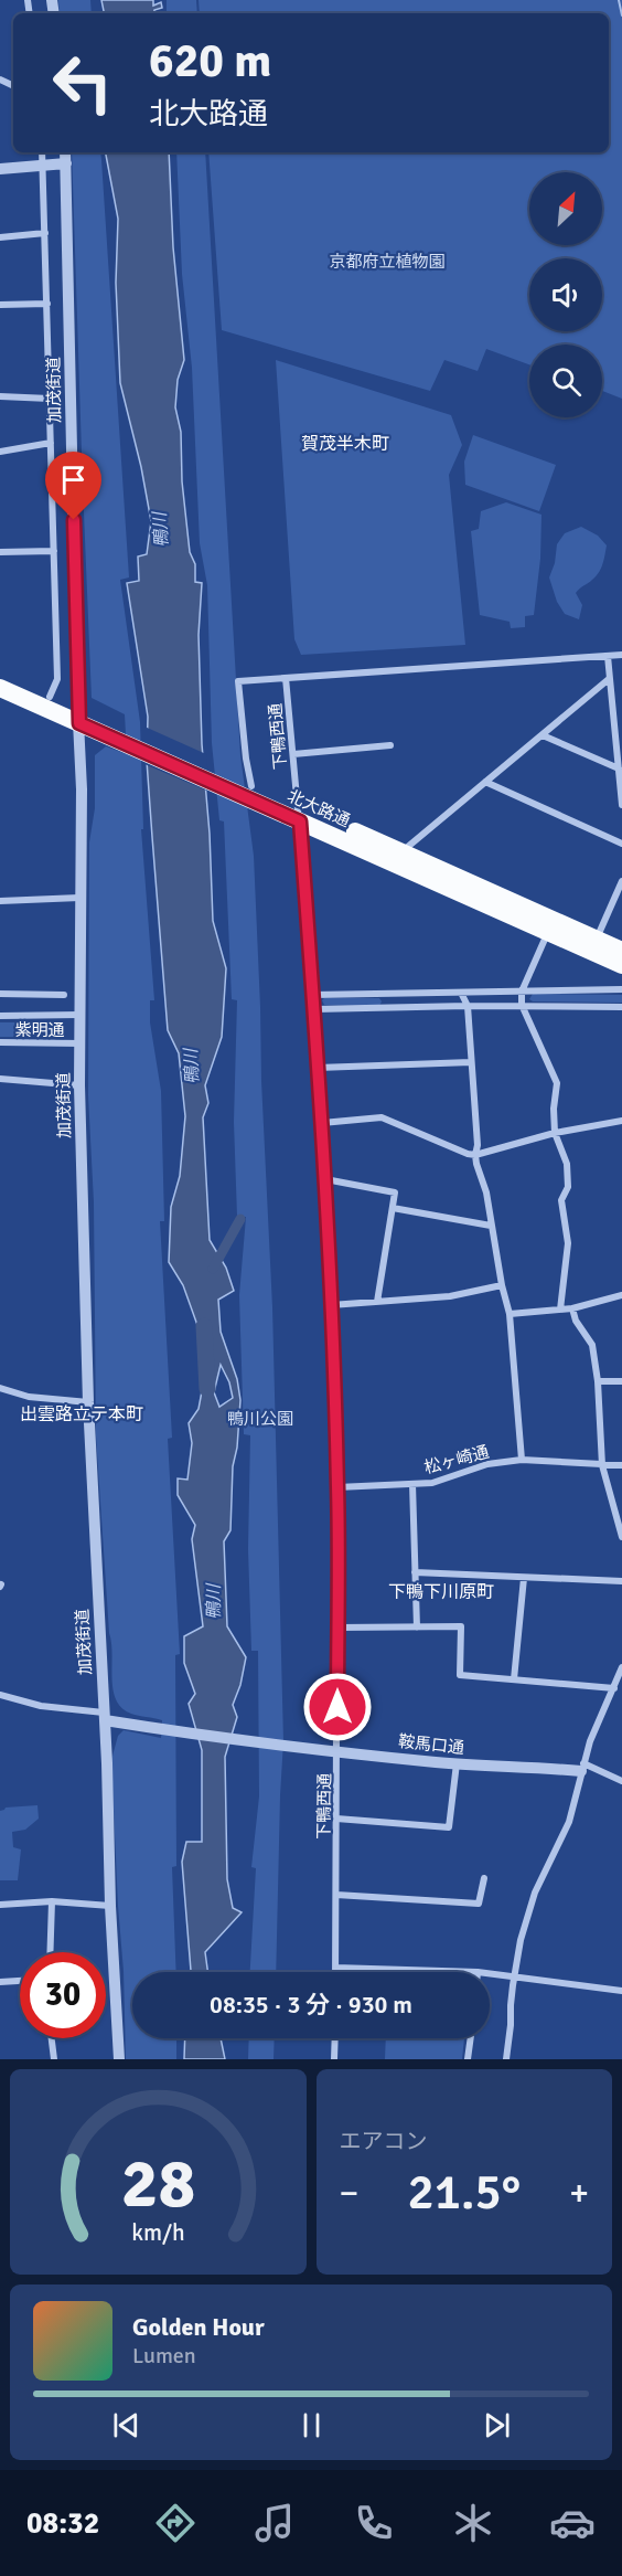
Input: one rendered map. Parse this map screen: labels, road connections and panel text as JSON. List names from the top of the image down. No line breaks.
{"streets":{"highway":["北大路通"],"street":["加茂街道","下鴨西通","紫明通","松ヶ崎通","鞍馬口通"]},"crossings":[["加茂街道","北大路通"],["加茂街道","紫明通"],["加茂街道","鞍馬口通"],["下鴨西通","北大路通"],["下鴨西通","松ヶ崎通"],["下鴨西通","鞍馬口通"]],"districts":["賀茂半木町","出雲路立テ本町","下鴨下川原町"],"water":["鴨川"],"parks":["京都府立植物園","鴨川公園"],"north":"top right","page":{"turn":["620 m","北大路通"],"limit":"30","trip":"08:35 · 3 分 · 930 m","tile":"エアコン","heat":["−","21.5°","+"],"song":["Golden Hour","Lumen"],"tabs":"08:32","gauge":["28","km/h"]}}
